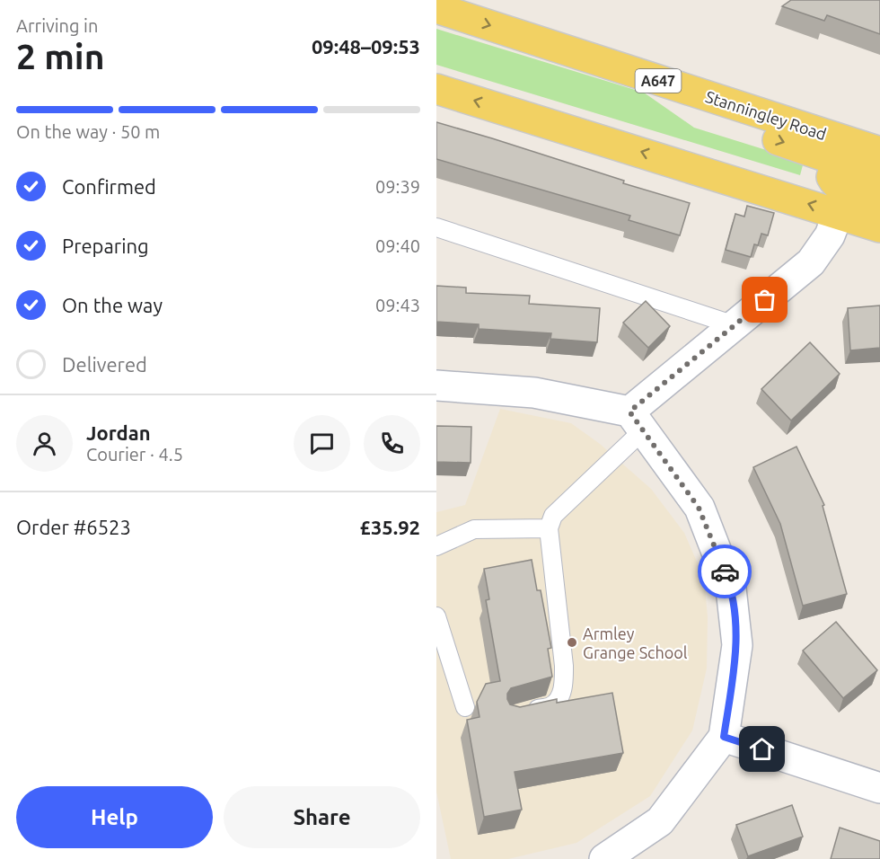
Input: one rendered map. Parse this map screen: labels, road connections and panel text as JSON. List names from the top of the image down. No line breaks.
{"streets":{"main road":["A647","Stanningley Road"]},"places":["Armley Grange School"],"page":{"heading":["2 min","Arriving in","09:48–09:53"],"panel":["Jordan","Courier · 4.5","Order #6523","£35.92"],"bar":"On the way · 50 m","list":[["Confirmed","09:39"],["Preparing","09:40"],["On the way","09:43"],"Delivered"],"buttons":["Help","Share"]}}
